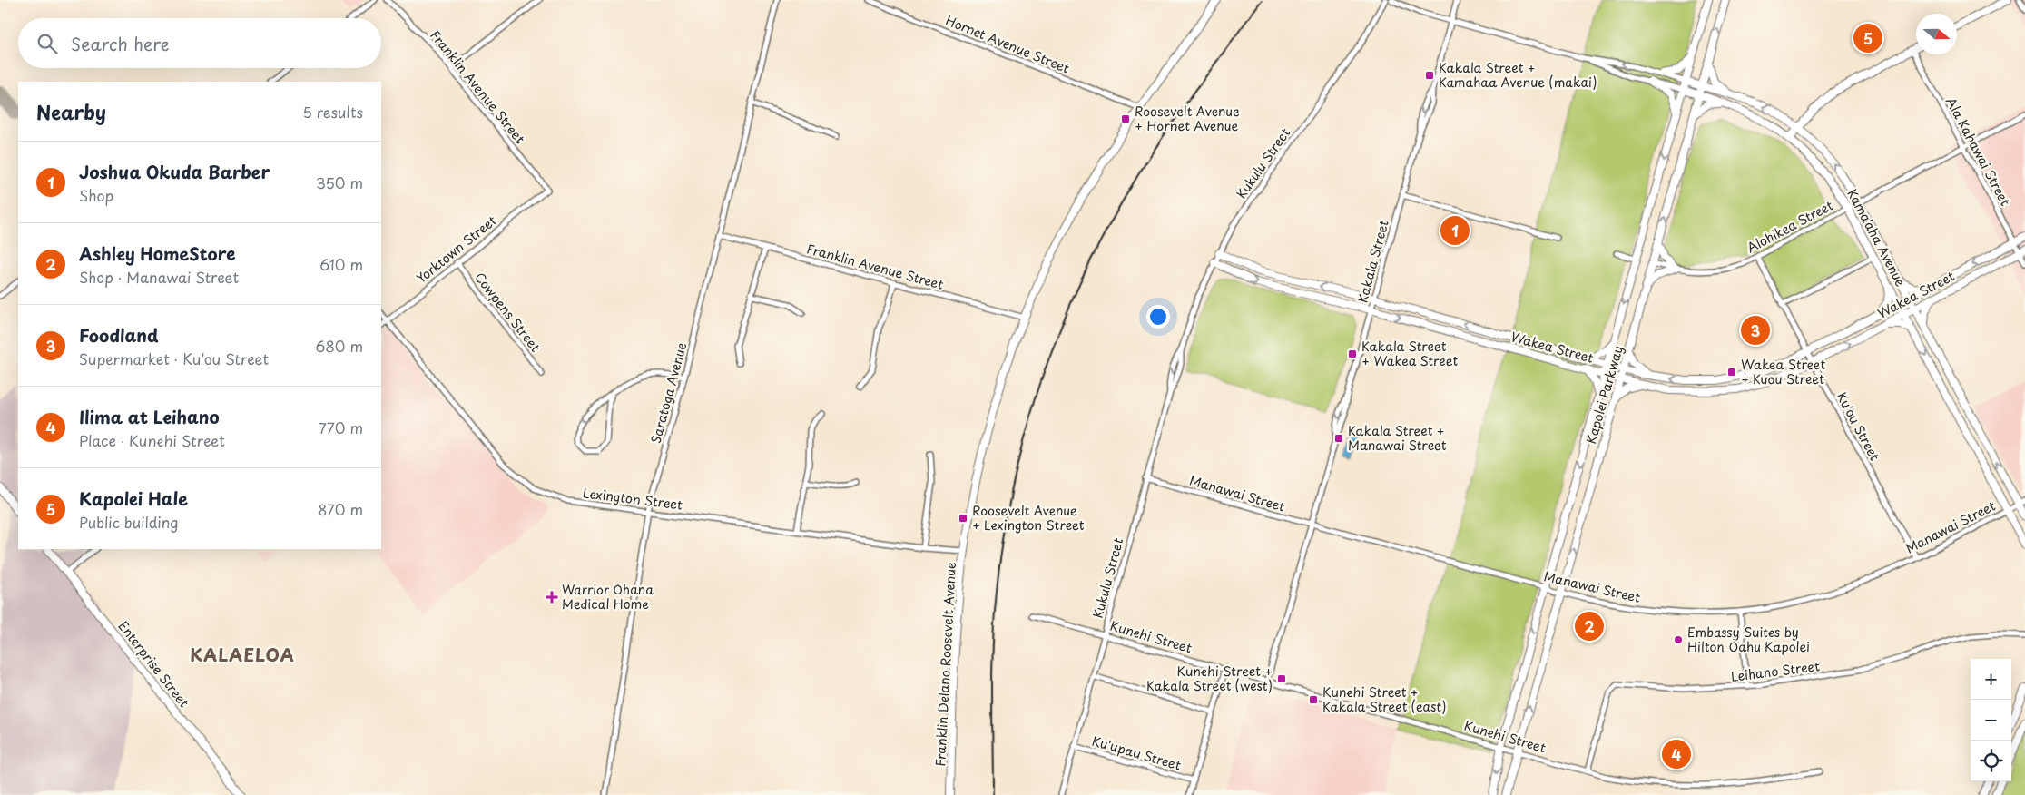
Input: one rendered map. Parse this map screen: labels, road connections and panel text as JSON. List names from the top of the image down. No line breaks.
{"streets":{"street":["Hornet Avenue Street","Franklin Avenue Street","Ala Kahawai Street","Kukulu Street","Alohikea Street","Kama'aha Avenue","Yorktown Street","Kakala Street","Wakea Street","Cowpens Street","Saratoga Avenue","Kapolei Parkway","Ku'ou Street","Manawai Street","Lexington Street","Kunehi Street","Enterprise Street","Franklin Delano Roosevelt Avenue","Leihano Street","Ku'upau Street"]},"crossings":[["Hornet Avenue Street","Franklin Delano Roosevelt Avenue"],["Franklin Avenue Street","Yorktown Street"],["Franklin Avenue Street","Saratoga Avenue"],["Franklin Avenue Street","Franklin Delano Roosevelt Avenue"],["Ala Kahawai Street","Alohikea Street"],["Ala Kahawai Street","Wakea Street"],["Kukulu Street","Wakea Street"],["Kukulu Street","Manawai Street"],["Kukulu Street","Kunehi Street"],["Kukulu Street","Ku'upau Street"],["Alohikea Street","Kama'aha Avenue"],["Alohikea Street","Kapolei Parkway"],["Alohikea Street","Ku'ou Street"],["Kama'aha Avenue","Wakea Street"],["Kama'aha Avenue","Kapolei Parkway"],["Kama'aha Avenue","Manawai Street"],["Yorktown Street","Cowpens Street"],["Yorktown Street","Lexington Street"],["Kakala Street","Wakea Street"],["Kakala Street","Manawai Street"],["Kakala Street","Kunehi Street"],["Wakea Street","Kapolei Parkway"],["Wakea Street","Ku'ou Street"],["Saratoga Avenue","Lexington Street"],["Kapolei Parkway","Manawai Street"],["Kapolei Parkway","Kunehi Street"],["Ku'ou Street","Manawai Street"],["Lexington Street","Franklin Delano Roosevelt Avenue"],["Kunehi Street","Leihano Street"]],"districts":["KALAELOA"],"places":{"transit":["Kakala Street + Kamahaa Avenue (makai)","Roosevelt Avenue + Hornet Avenue","Kakala Street + Wakea Street","Wakea Street + Kuou Street","Kakala Street + Manawai Street","Roosevelt Avenue + Lexington Street","Kunehi Street + Kakala Street (west)","Kunehi Street + Kakala Street (east)"],"health":["Warrior Ohana Medical Home"],"other":["Embassy Suites by Hilton Oahu Kapolei"]},"north":"right","page":{"search":"Search here","pins":["5","1","3","2","4"],"heading":["Nearby","5 results"],"list":[{"mark":"1","name":"Joshua Okuda Barber","note":"Shop","value":"350 m"},{"mark":"2","name":"Ashley HomeStore","note":"Shop · Manawai Street","value":"610 m"},{"mark":"3","name":"Foodland","note":"Supermarket · Ku'ou Street","value":"680 m"},{"mark":"4","name":"Ilima at Leihano","note":"Place · Kunehi Street","value":"770 m"},{"mark":"5","name":"Kapolei Hale","note":"Public building","value":"870 m"}],"map_buttons":["+","−"]}}
